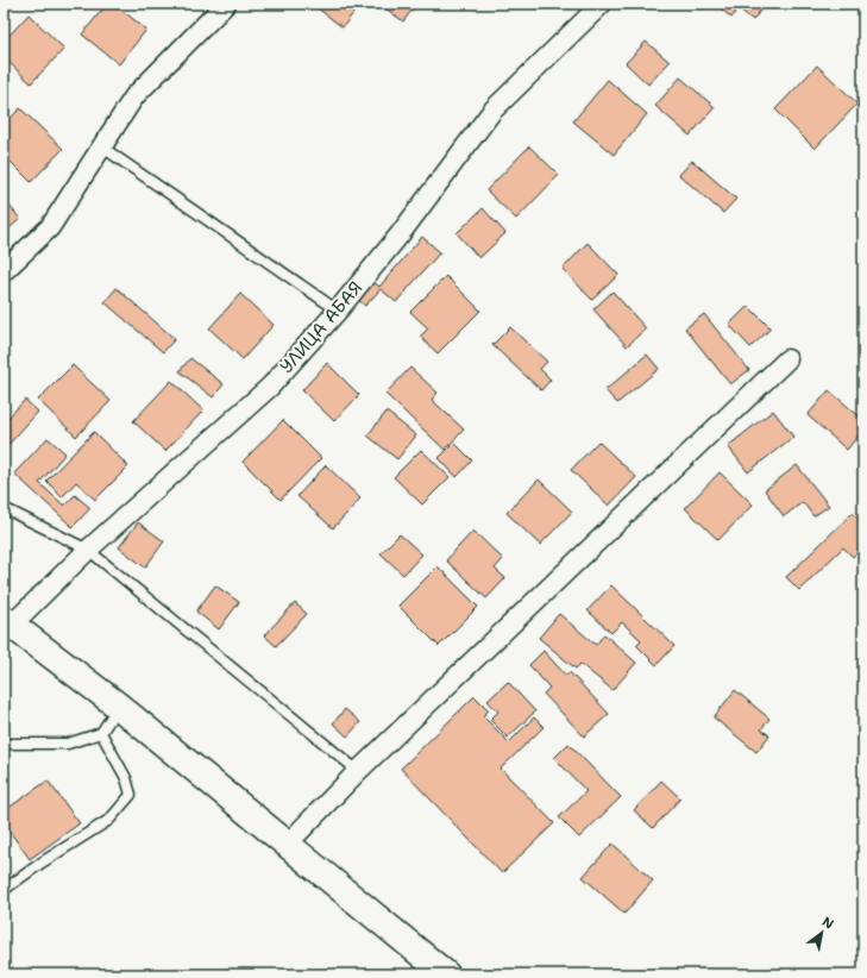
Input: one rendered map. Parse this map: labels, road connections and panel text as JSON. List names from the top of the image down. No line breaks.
{"streets":{"street":["УЛИЦА АБАЯ"]},"north":"top right"}
